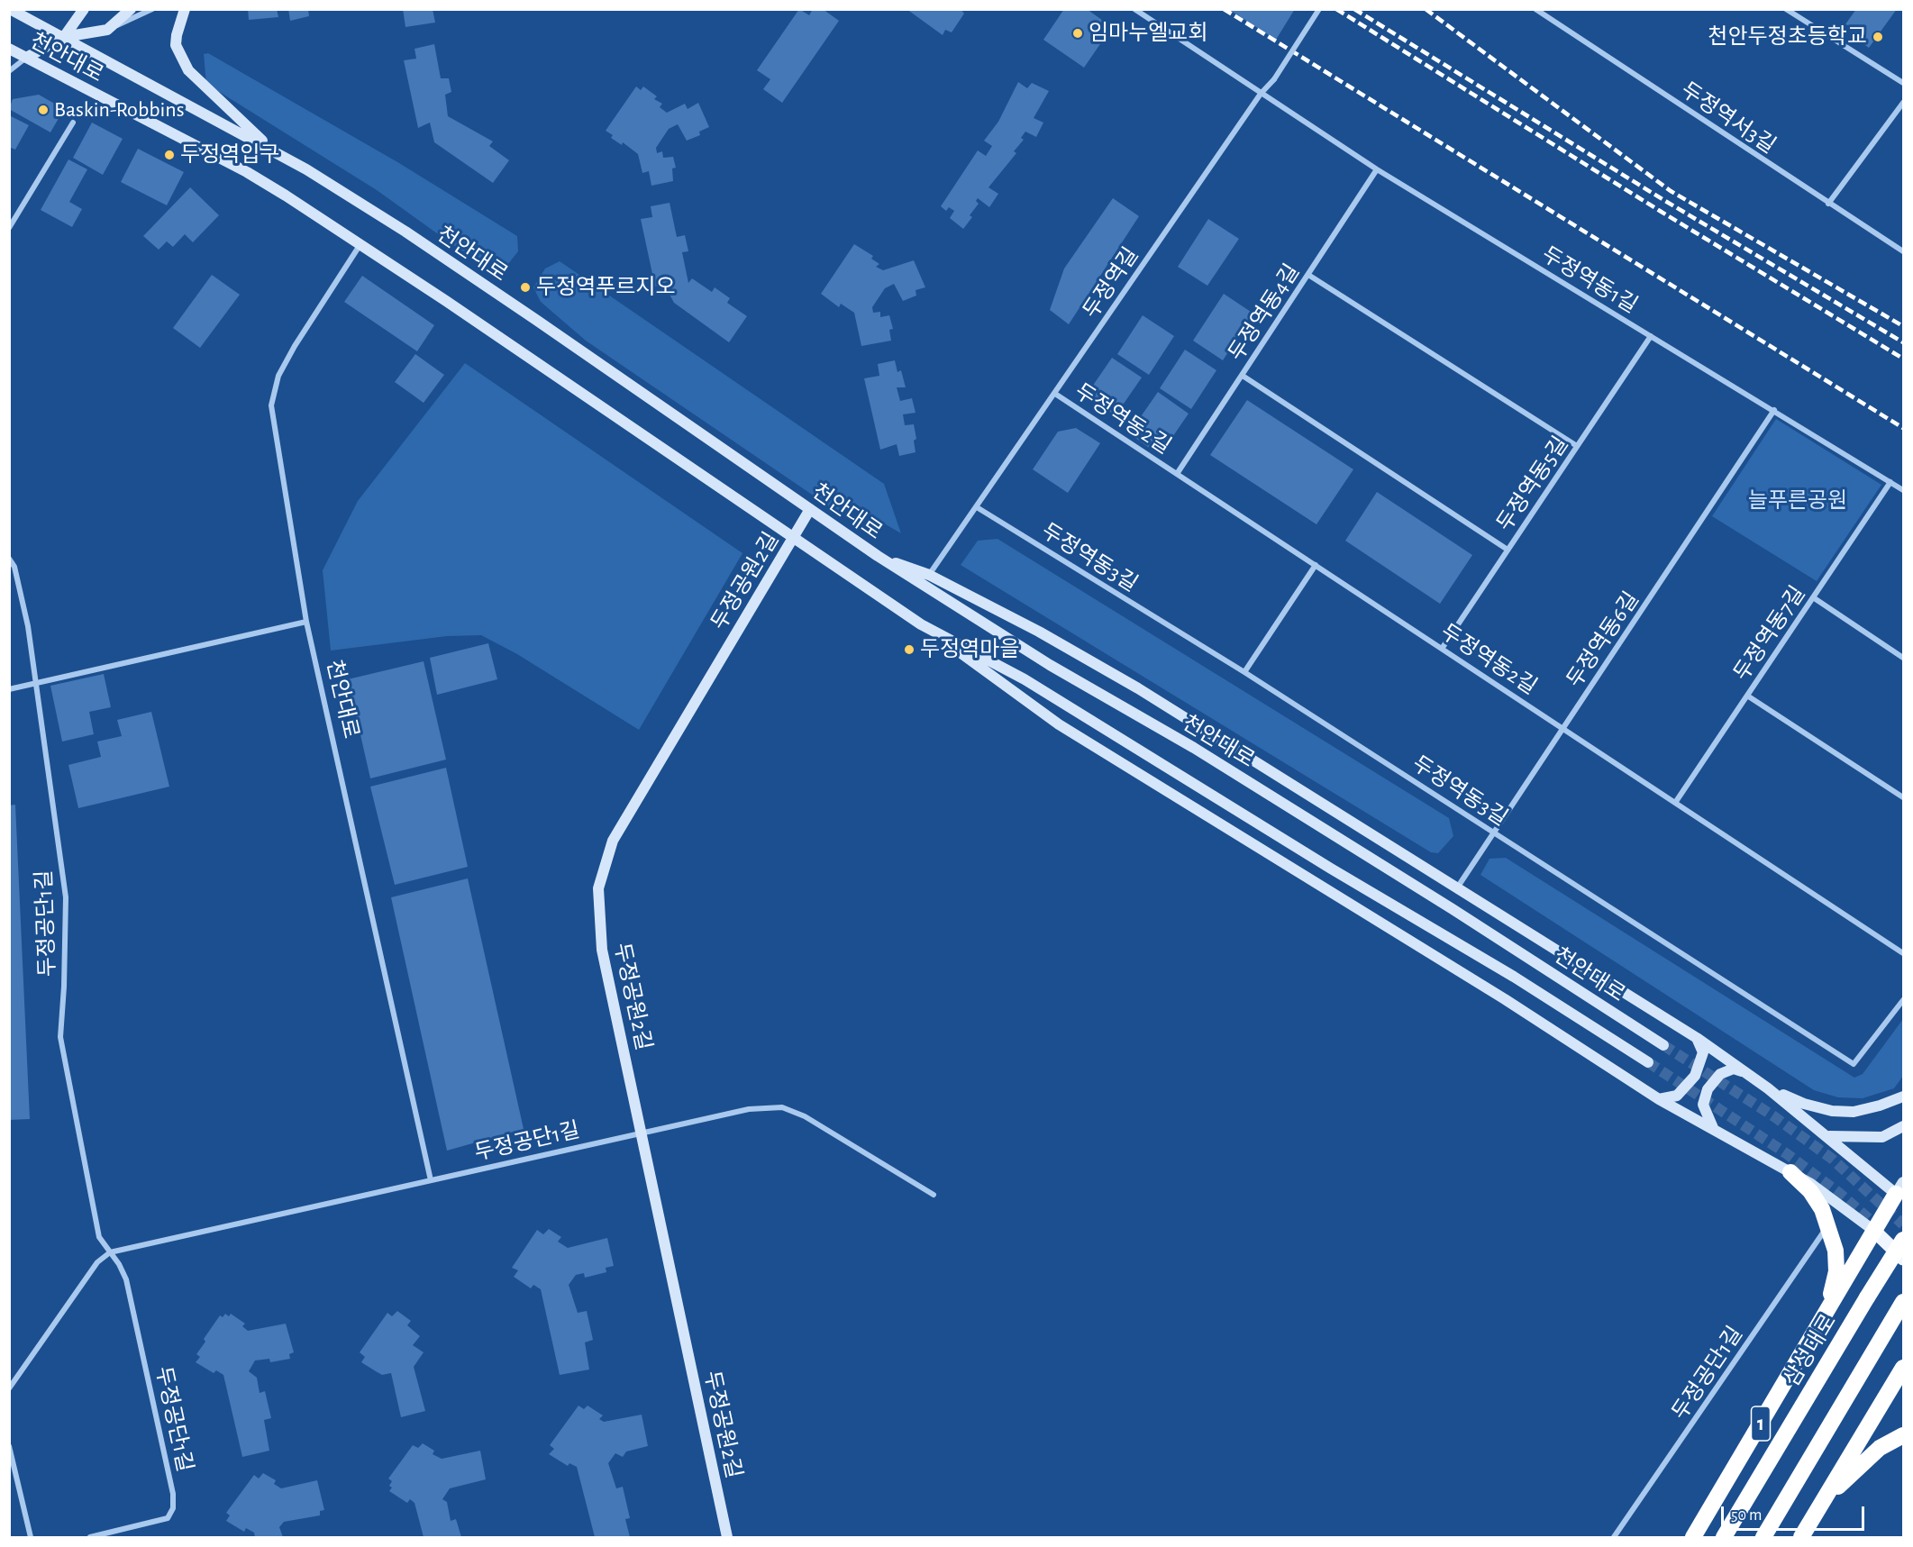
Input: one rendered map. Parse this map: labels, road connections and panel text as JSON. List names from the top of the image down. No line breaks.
{"streets":{"highway":["삼성대로","1"],"main road":["천안대로","두정공원2길"],"street":["두정역서3길","두정역동1길","두정역길","두정역동4길","두정역동2길","두정역동5길","두정역동3길","두정역동7길","두정역동6길","두정공단1길"]},"crossings":[["천안대로","두정공원2길"],["천안대로","두정공단1길"],["두정역동1길","두정역길"],["두정역동1길","두정역동4길"],["두정역동1길","두정역동5길"],["두정역동1길","두정역동7길"],["두정역동1길","두정역동6길"],["두정역길","두정역동2길"],["두정역길","두정역동3길"],["두정역동4길","두정역동2길"],["두정역동2길","두정역동5길"],["두정역동2길","두정역동7길"],["두정역동2길","두정역동6길"],["두정역동3길","두정역동6길"],["두정공원2길","두정공단1길"]],"parks":["늘푸른공원"],"places":["임마누엘교회","천안두정초등학교","Baskin-Robbins","두정역입구","두정역푸르지오","두정역마을"],"scale_bar":"50 m"}
